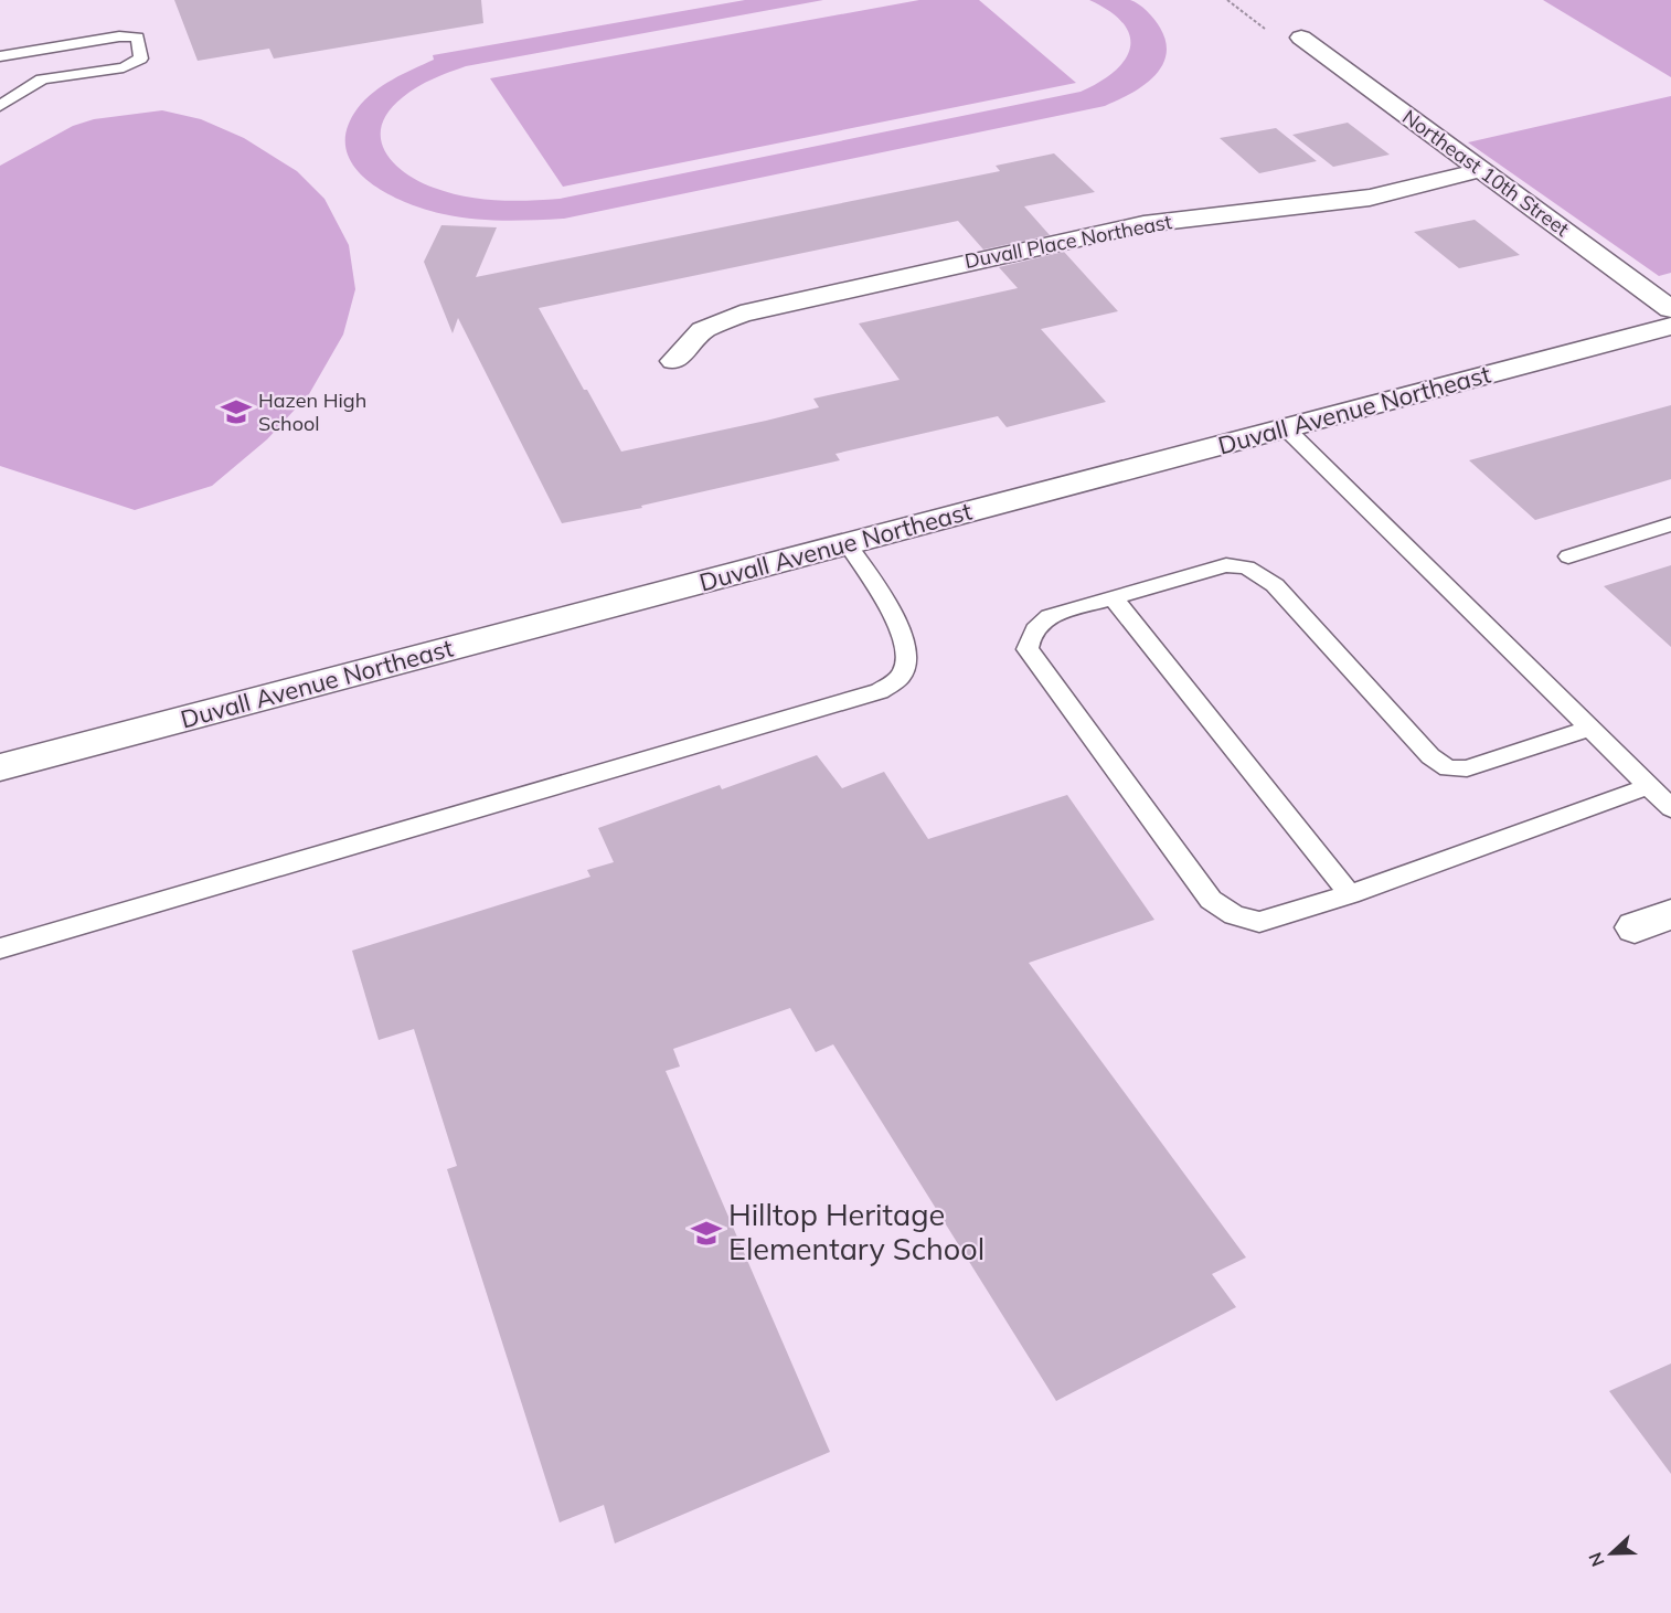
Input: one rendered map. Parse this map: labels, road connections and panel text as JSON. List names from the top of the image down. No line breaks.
{"streets":{"street":["Northeast 10th Street","Duvall Place Northeast","Duvall Avenue Northeast"]},"crossings":[["Northeast 10th Street","Duvall Place Northeast"]],"places":{"school or university":["Hazen High School","Hilltop Heritage Elementary School"]},"north":"left"}
